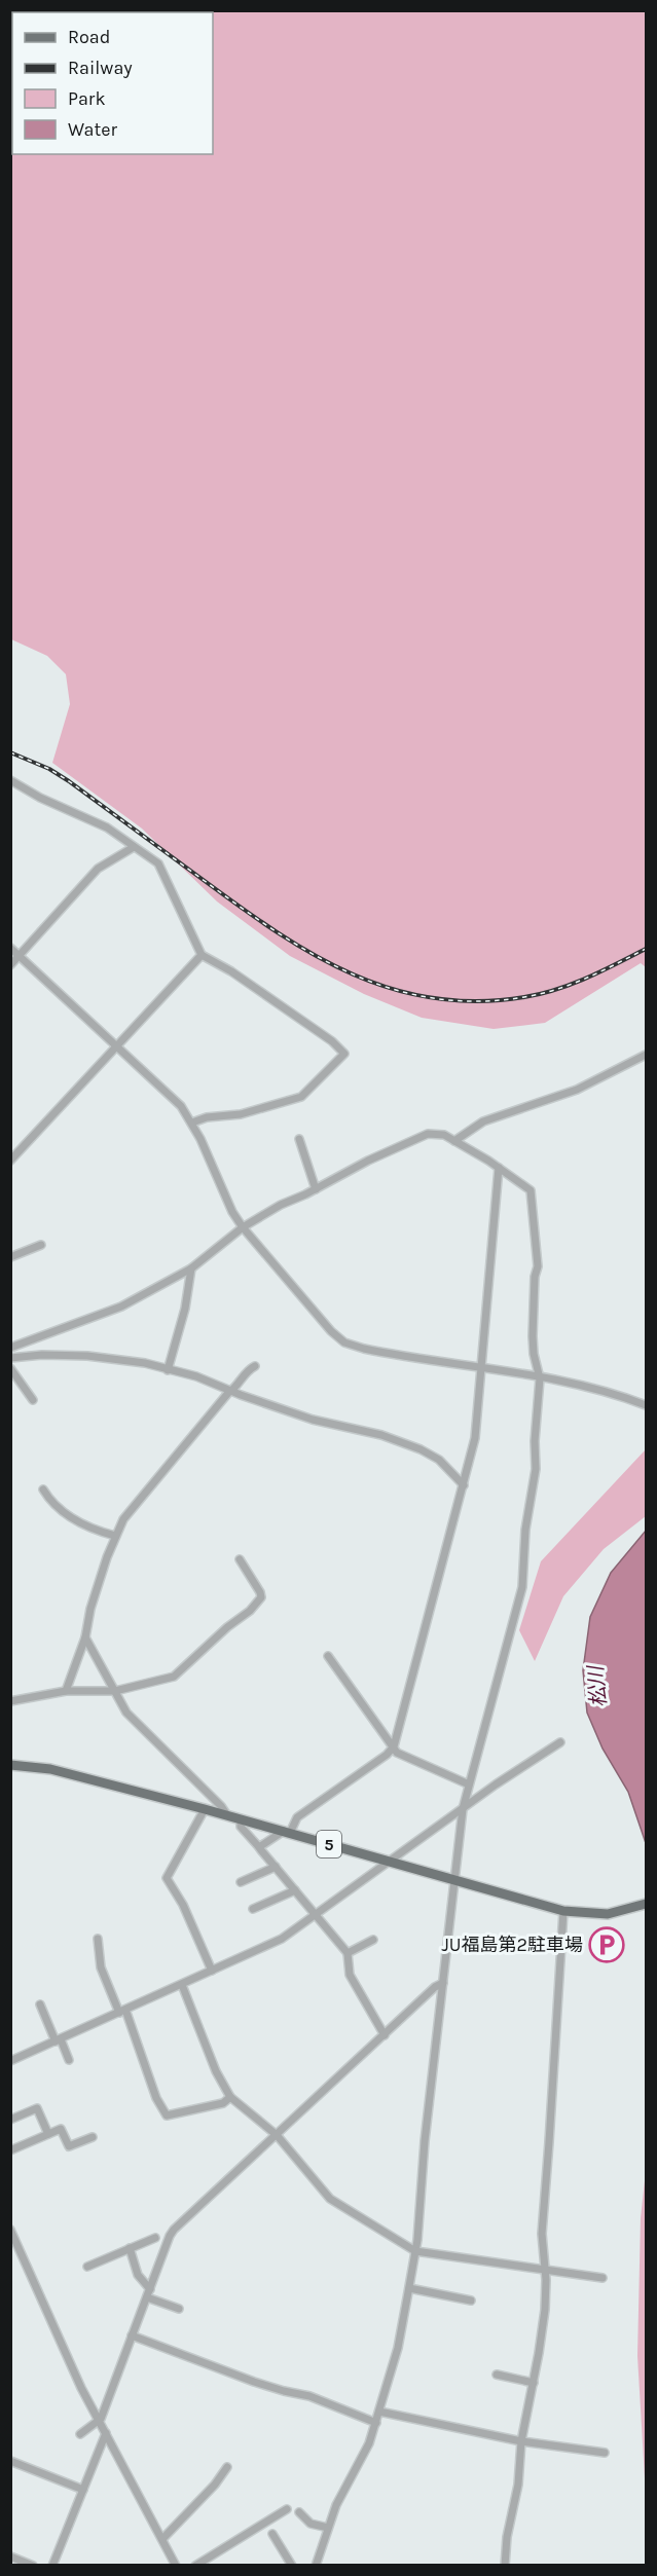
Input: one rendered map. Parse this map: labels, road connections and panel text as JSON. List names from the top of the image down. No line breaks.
{"streets":{"main road":["5"]},"water":["松川"],"places":{"parking":["JU福島第2駐車場"]},"legend":["Road","Railway","Park","Water"]}
